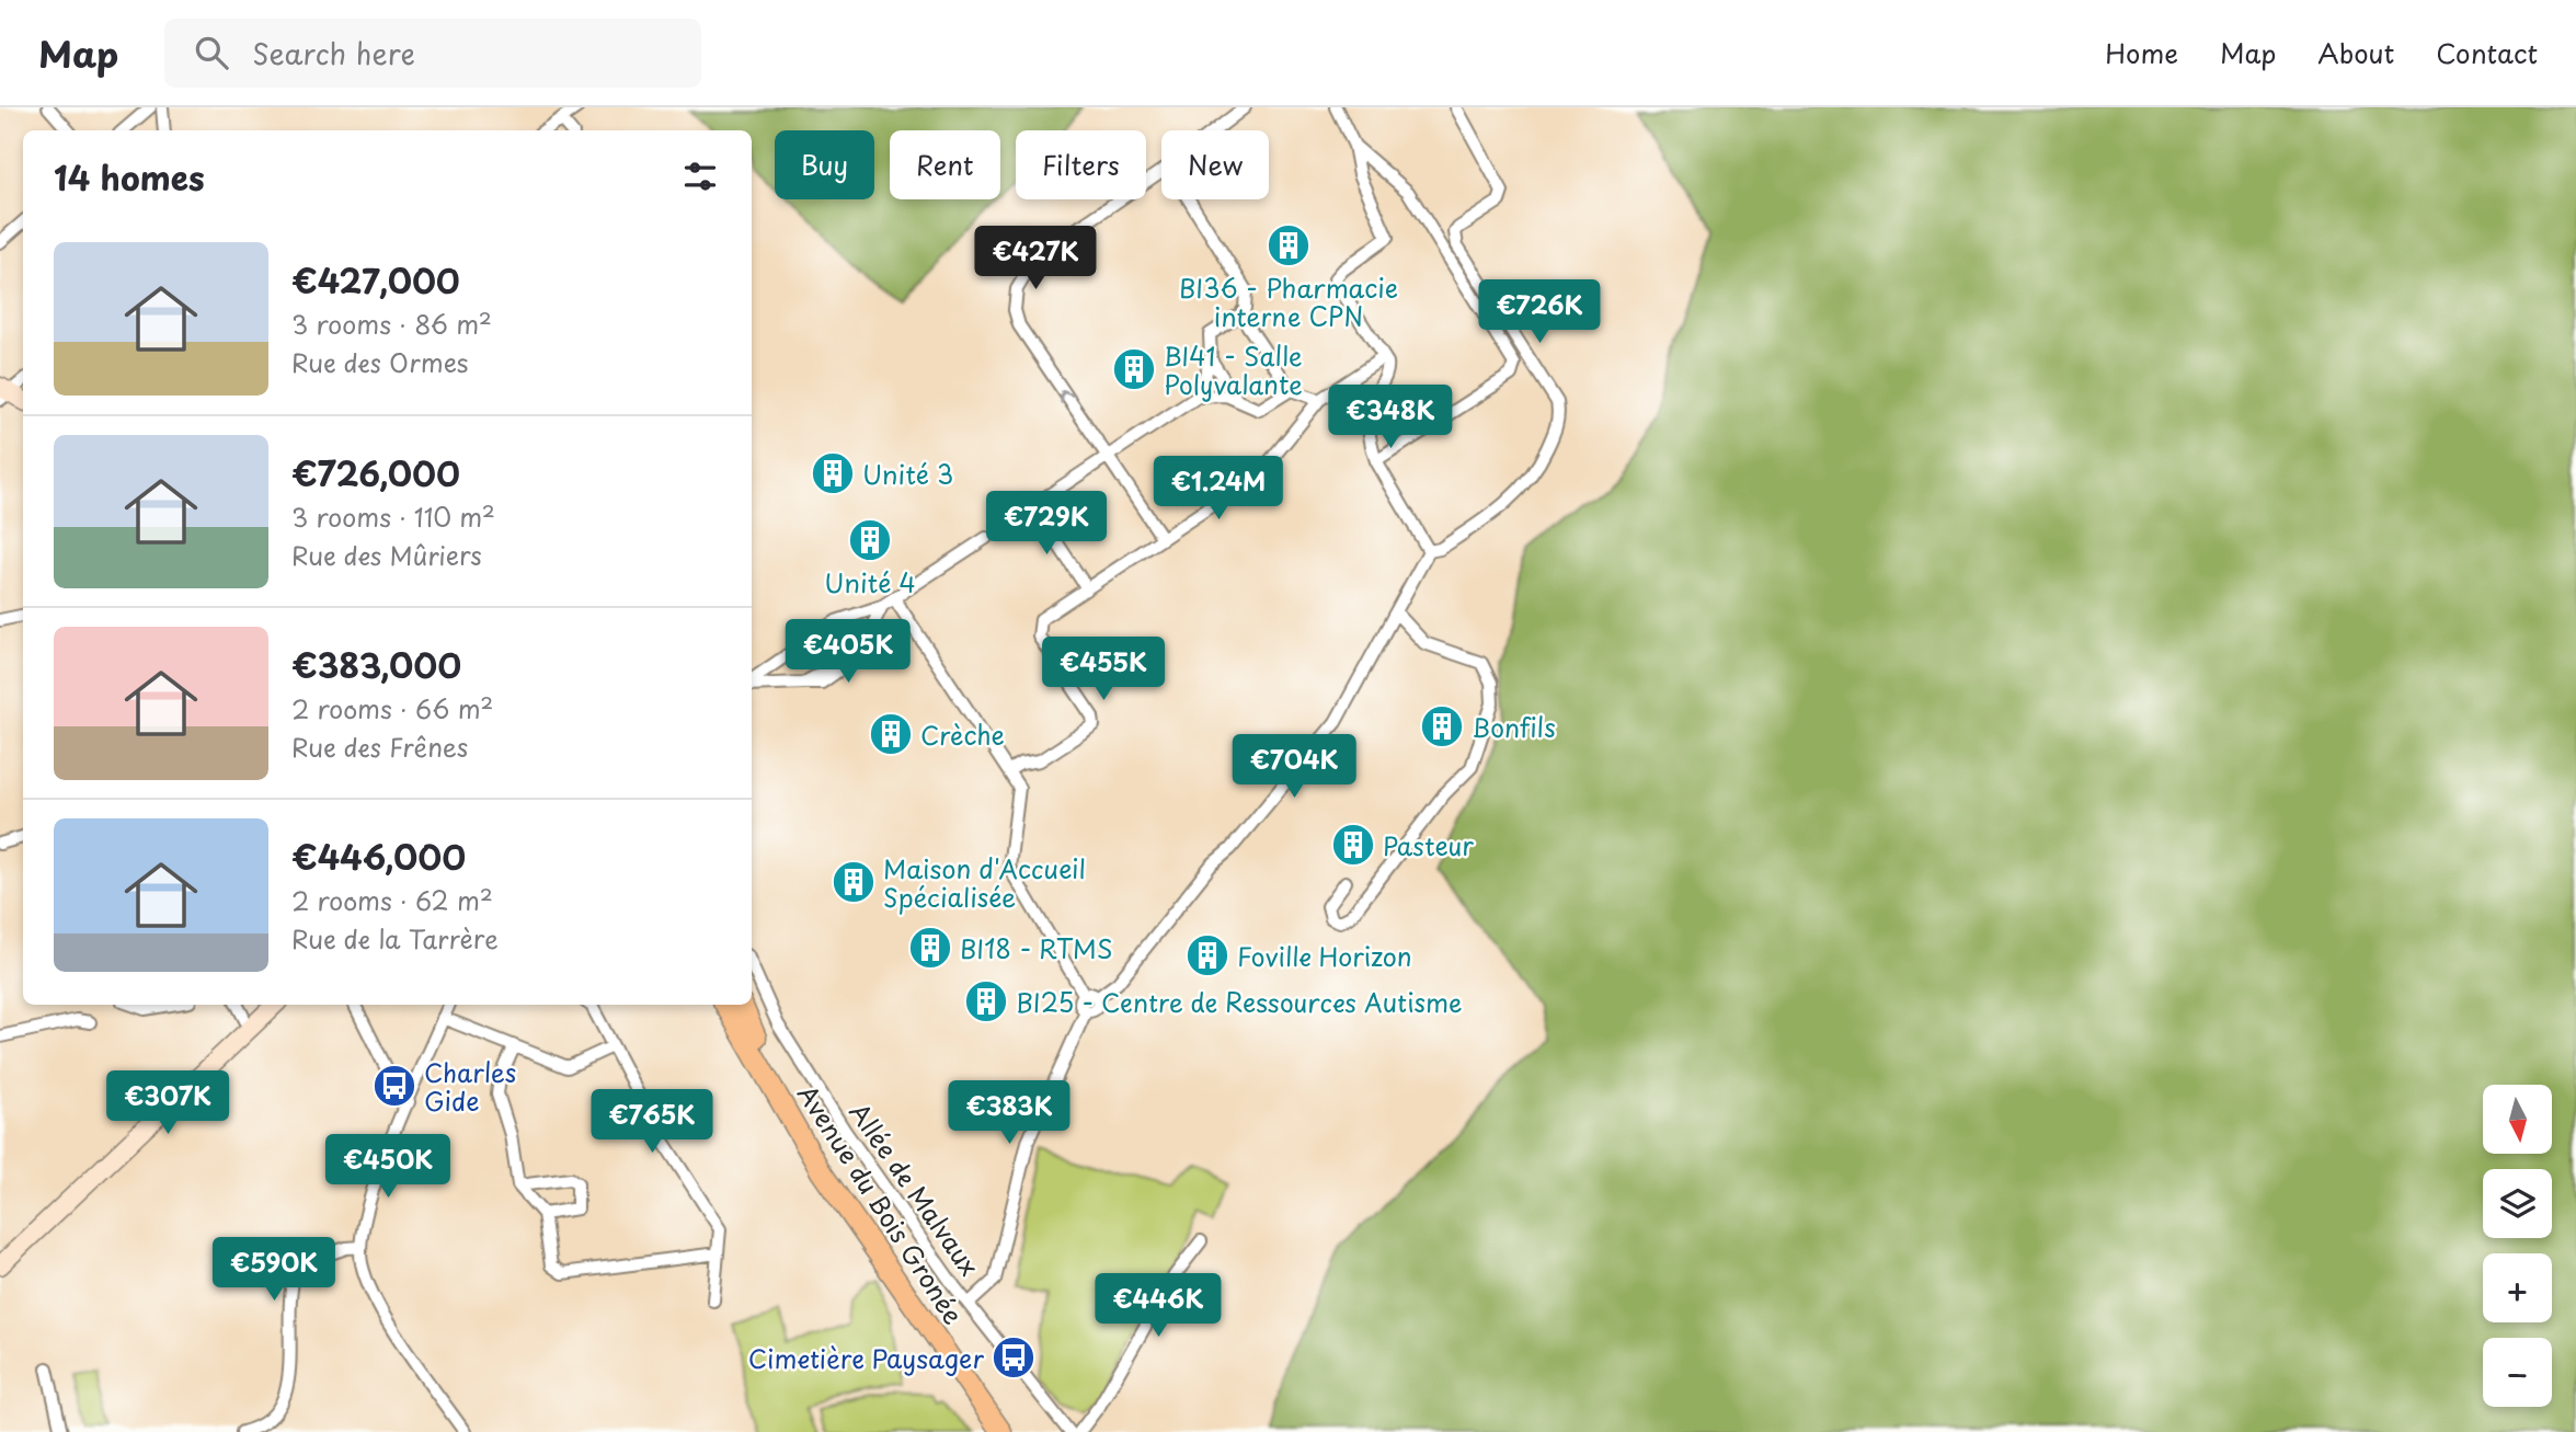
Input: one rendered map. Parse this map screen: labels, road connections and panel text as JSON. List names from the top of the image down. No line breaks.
{"streets":{"main road":["Avenue du Bois Gronée"],"street":["Allée de Malvaux"]},"places":{"building":["BI36 - Pharmacie interne CPN","BI41 - Salle Polyvalante","Unité 3","Unité 4","Bonfils","Crèche","Pasteur","Maison d'Accueil Spécialisée","BI18 - RTMS","Foville Horizon","BI25 - Centre de Ressources Autisme"],"bus stop":["Charles Gide","Cimetière Paysager"]},"north":"bottom","page":{"header":"Map","search":"Search here","nav":["Home","Map","About","Contact"],"chip":["Buy","Rent","Filters","New"],"heading":"14 homes","list":[{"name":"€427,000","note":"3 rooms · 86 m² · Rue des Ormes"},{"name":"€726,000","note":"3 rooms · 110 m² · Rue des Mûriers"},{"name":"€383,000","note":"2 rooms · 66 m² · Rue des Frênes"},{"name":"€446,000","note":"2 rooms · 62 m² · Rue de la Tarrère"}],"price":["€427K","€726K","€348K","€1.24M","€729K","€405K","€455K","€704K","€307K","€383K","€765K","€450K","€590K","€446K"],"map_buttons":["+","−"]}}
